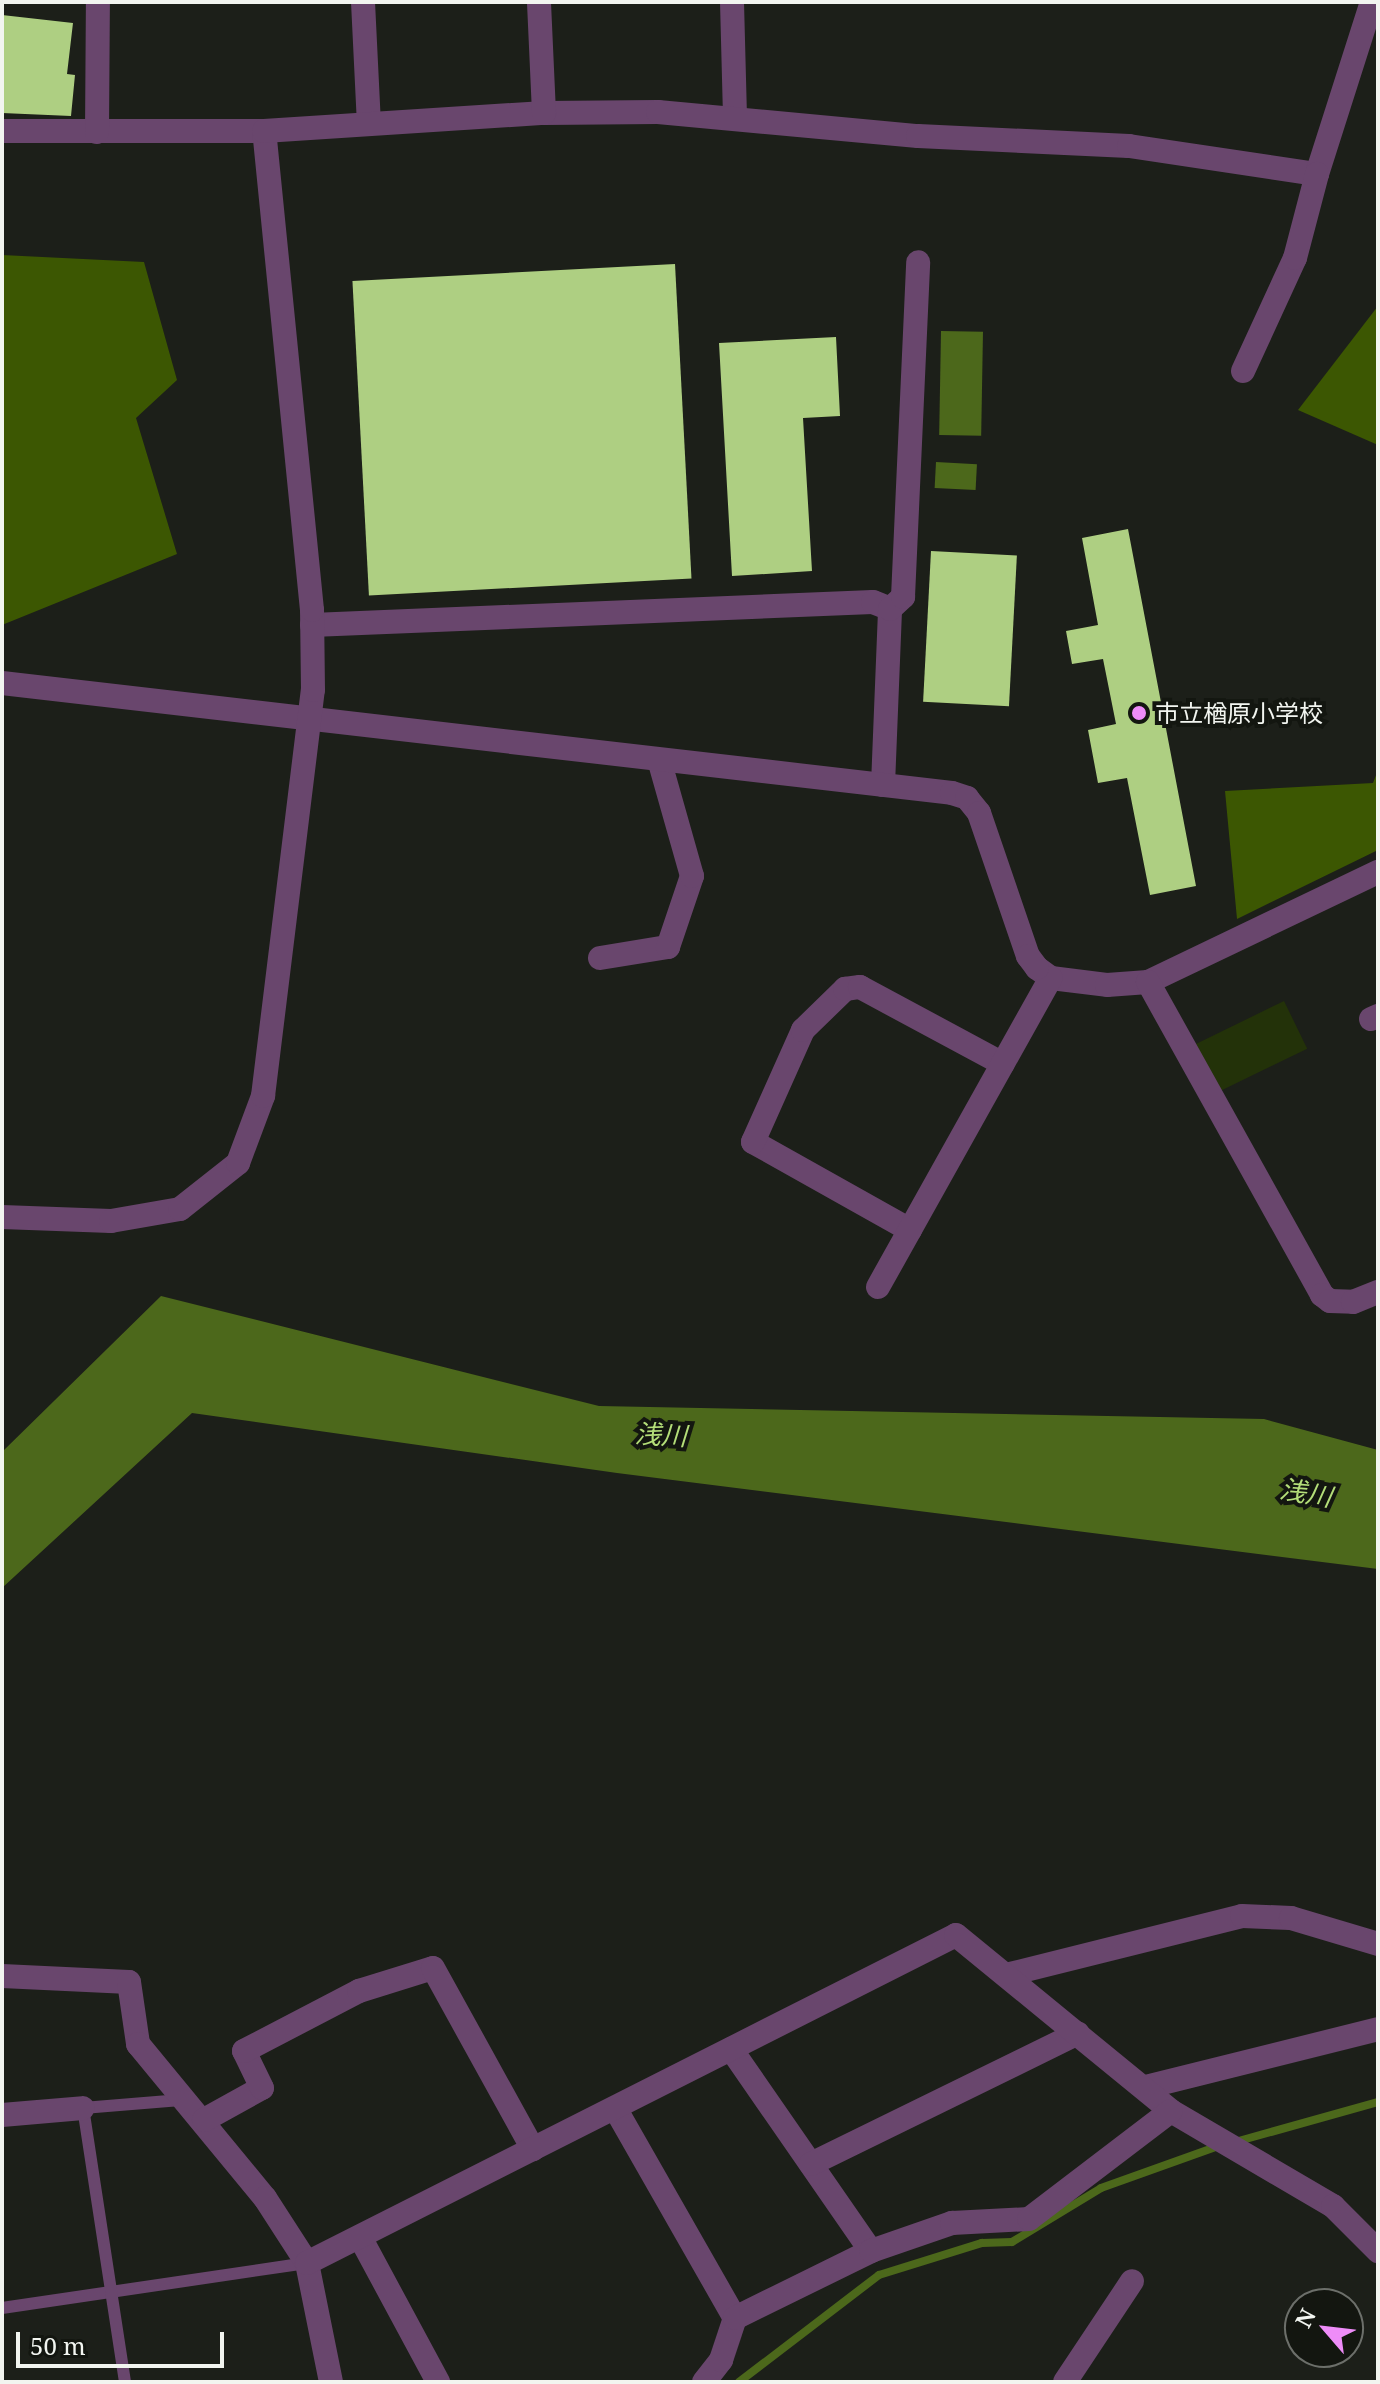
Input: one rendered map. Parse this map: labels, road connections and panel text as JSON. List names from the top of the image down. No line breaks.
{"water":["浅川"],"places":["市立楢原小学校"],"scale_bar":"50 m","north":"top left"}
